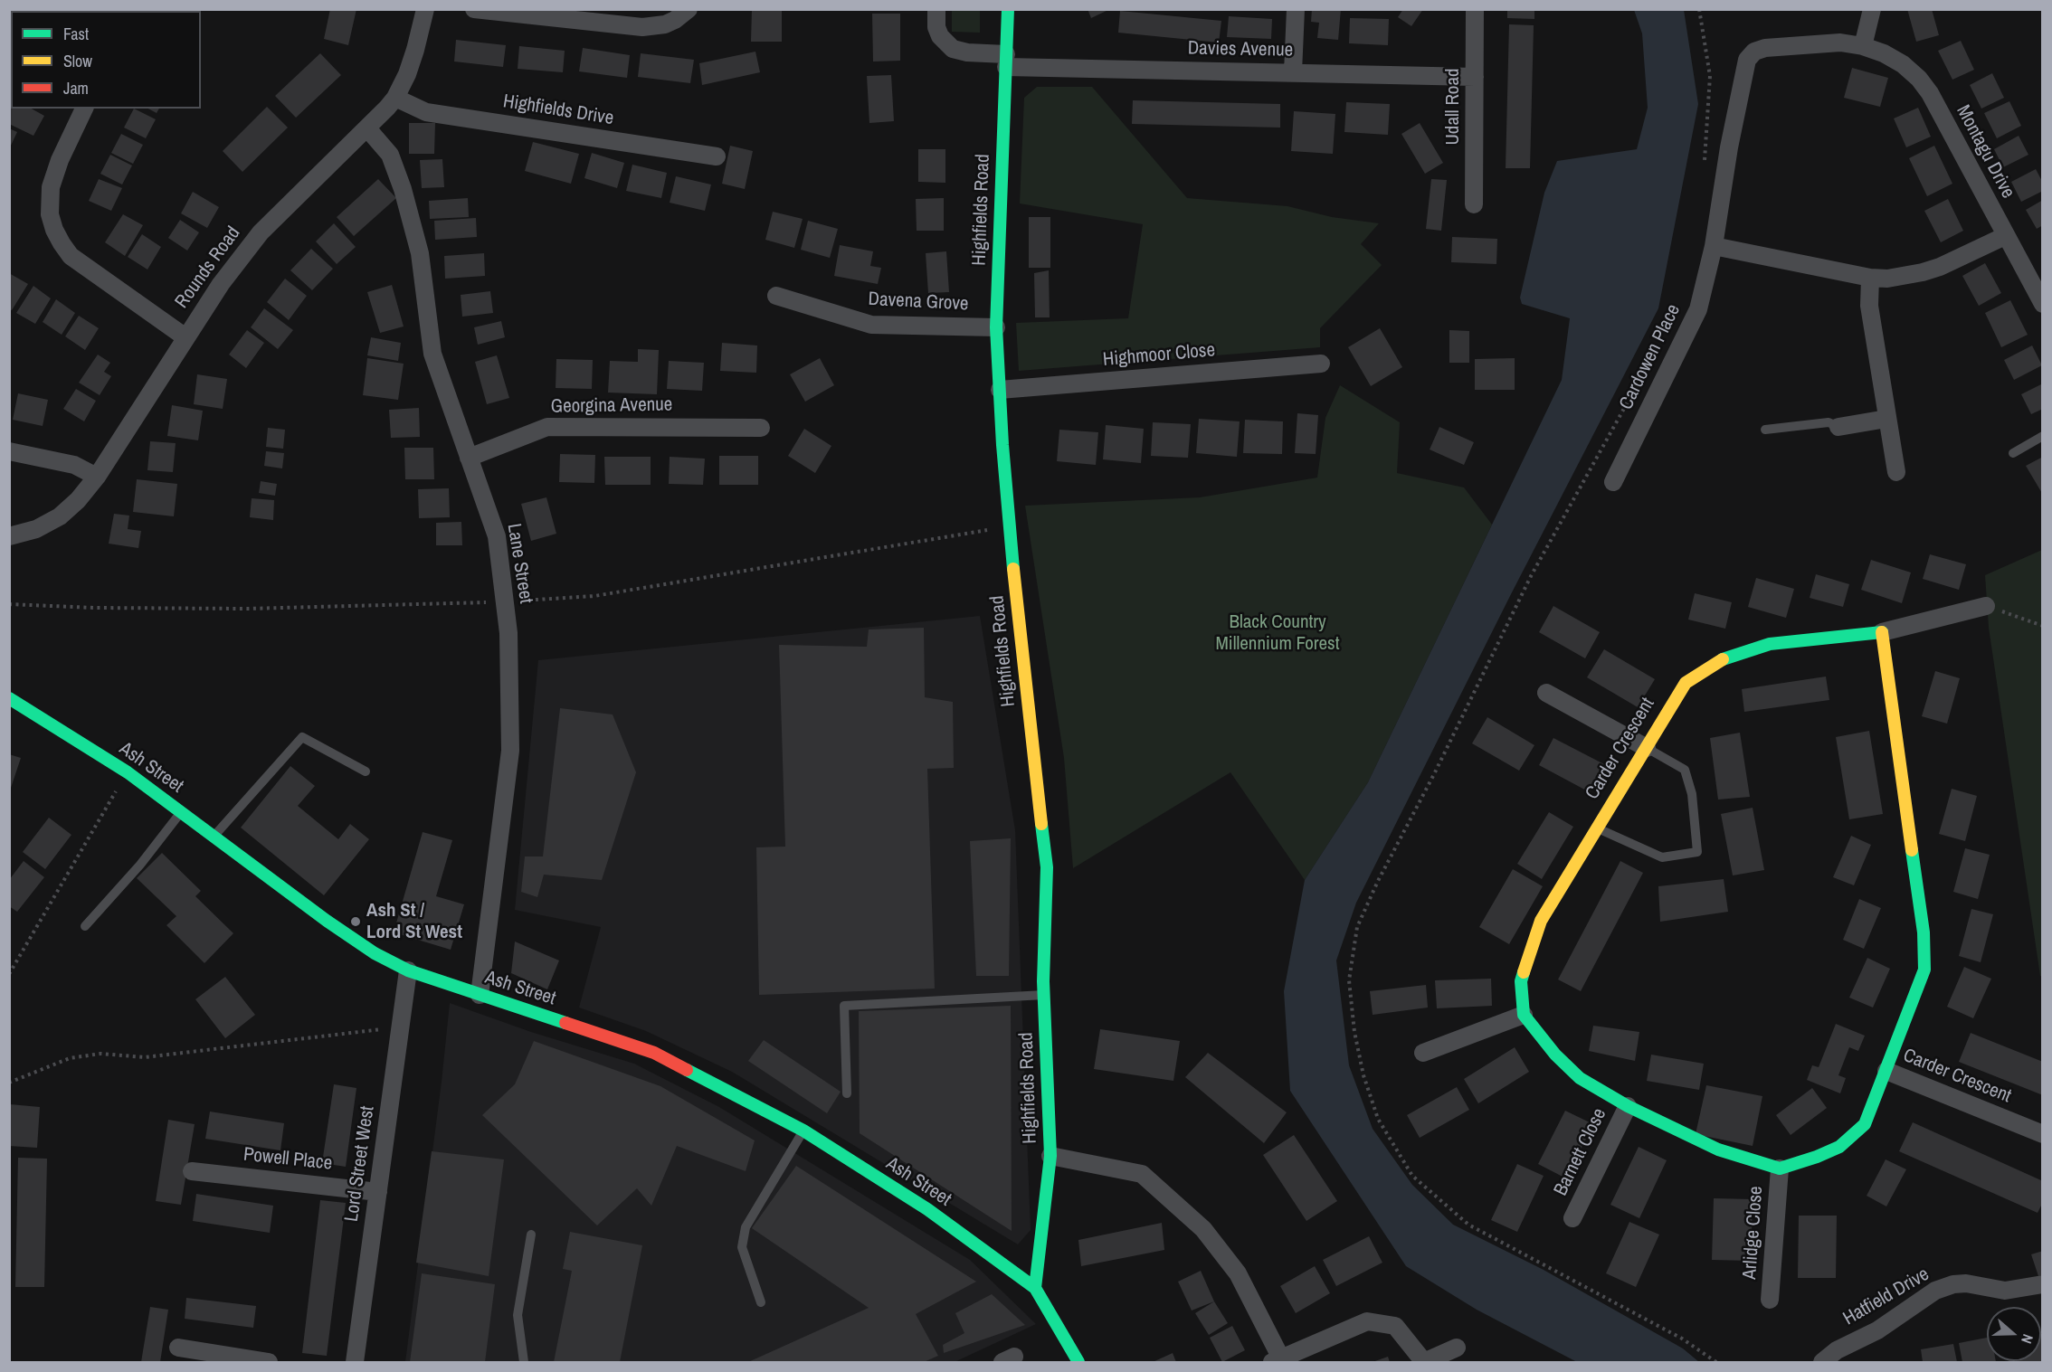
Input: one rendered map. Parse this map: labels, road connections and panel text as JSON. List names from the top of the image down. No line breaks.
{"streets":{"street":["Davies Avenue","Udall Road","Highfields Drive","Montagu Drive","Highfields Road","Rounds Road","Davena Grove","Highmoor Close","Cardowen Place","Georgina Avenue","Lane Street","Carder Crescent","Ash Street","Barnett Close","Powell Place","Lord Street West","Arlidge Close","Hatfield Drive"]},"crossings":[["Davies Avenue","Udall Road"],["Davies Avenue","Highfields Road"],["Highfields Drive","Rounds Road"],["Montagu Drive","Cardowen Place"],["Highfields Road","Davena Grove"],["Highfields Road","Highmoor Close"],["Highfields Road","Ash Street"],["Rounds Road","Lane Street"],["Georgina Avenue","Lane Street"],["Lane Street","Ash Street"],["Carder Crescent","Arlidge Close"],["Ash Street","Lord Street West"],["Powell Place","Lord Street West"]],"parks":["Black Country Millennium Forest"],"places":["Ash St / Lord St West"],"legend":["Fast","Slow","Jam"],"north":"right"}
